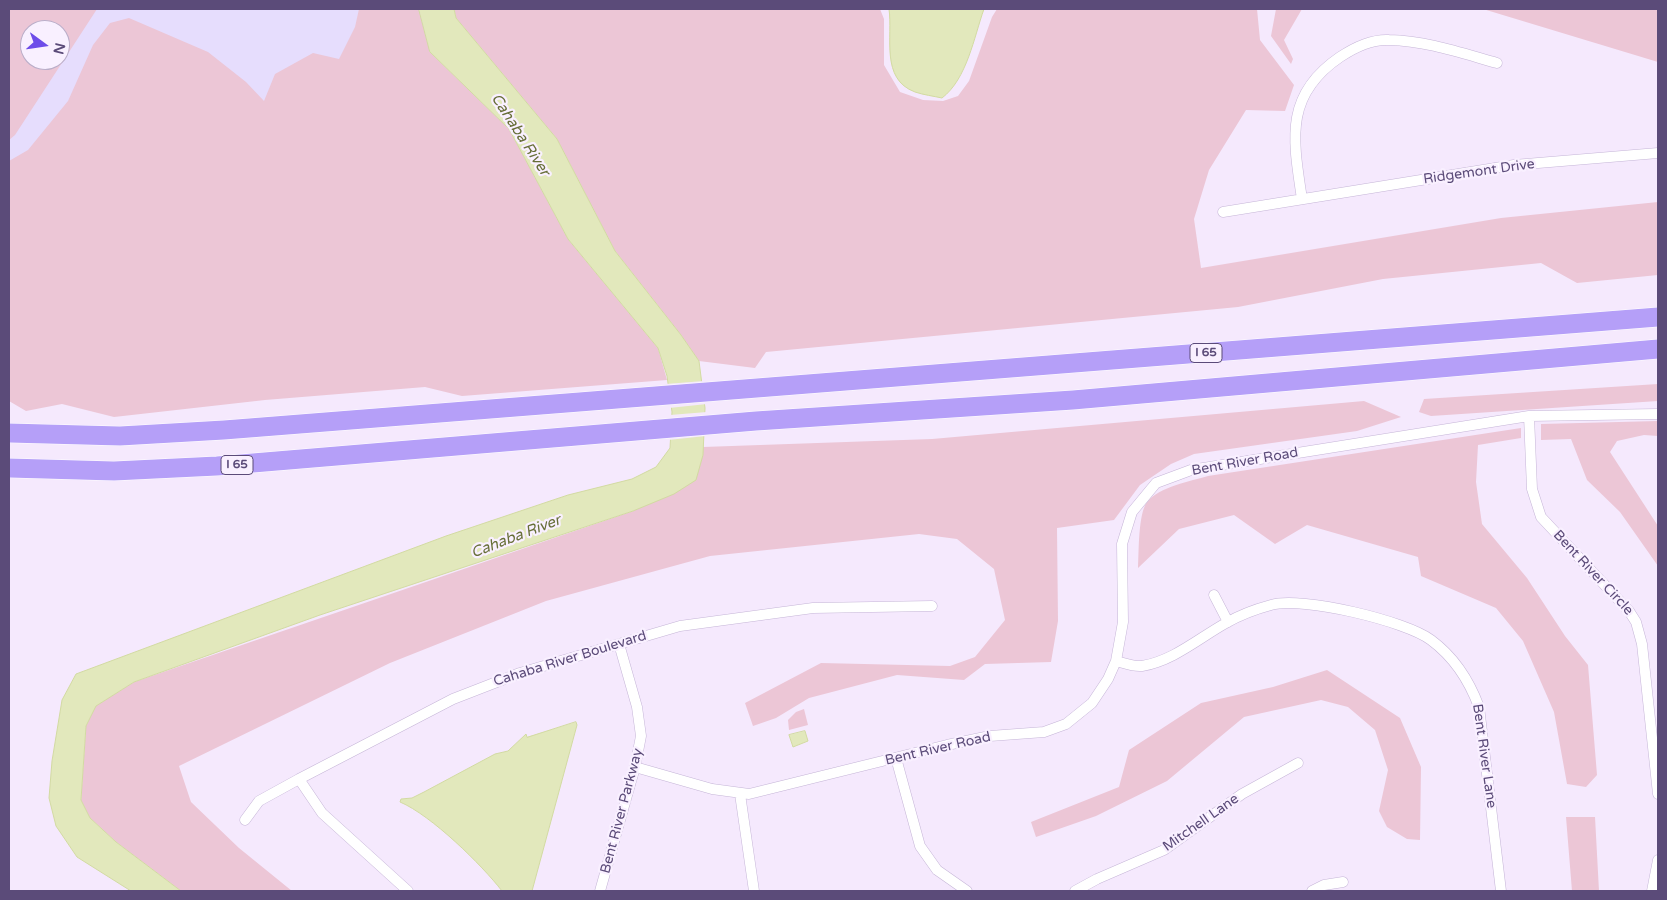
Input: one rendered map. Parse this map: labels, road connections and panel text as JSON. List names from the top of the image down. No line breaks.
{"streets":{"highway":["I 65"],"street":["Ridgemont Drive","Bent River Road","Bent River Circle","Cahaba River Boulevard","Bent River Lane","Bent River Parkway","Mitchell Lane"]},"crossings":[["Bent River Road","Bent River Circle"],["Bent River Road","Bent River Lane"],["Bent River Road","Bent River Parkway"],["Cahaba River Boulevard","Bent River Parkway"]],"water":["Cahaba River"],"north":"right"}
